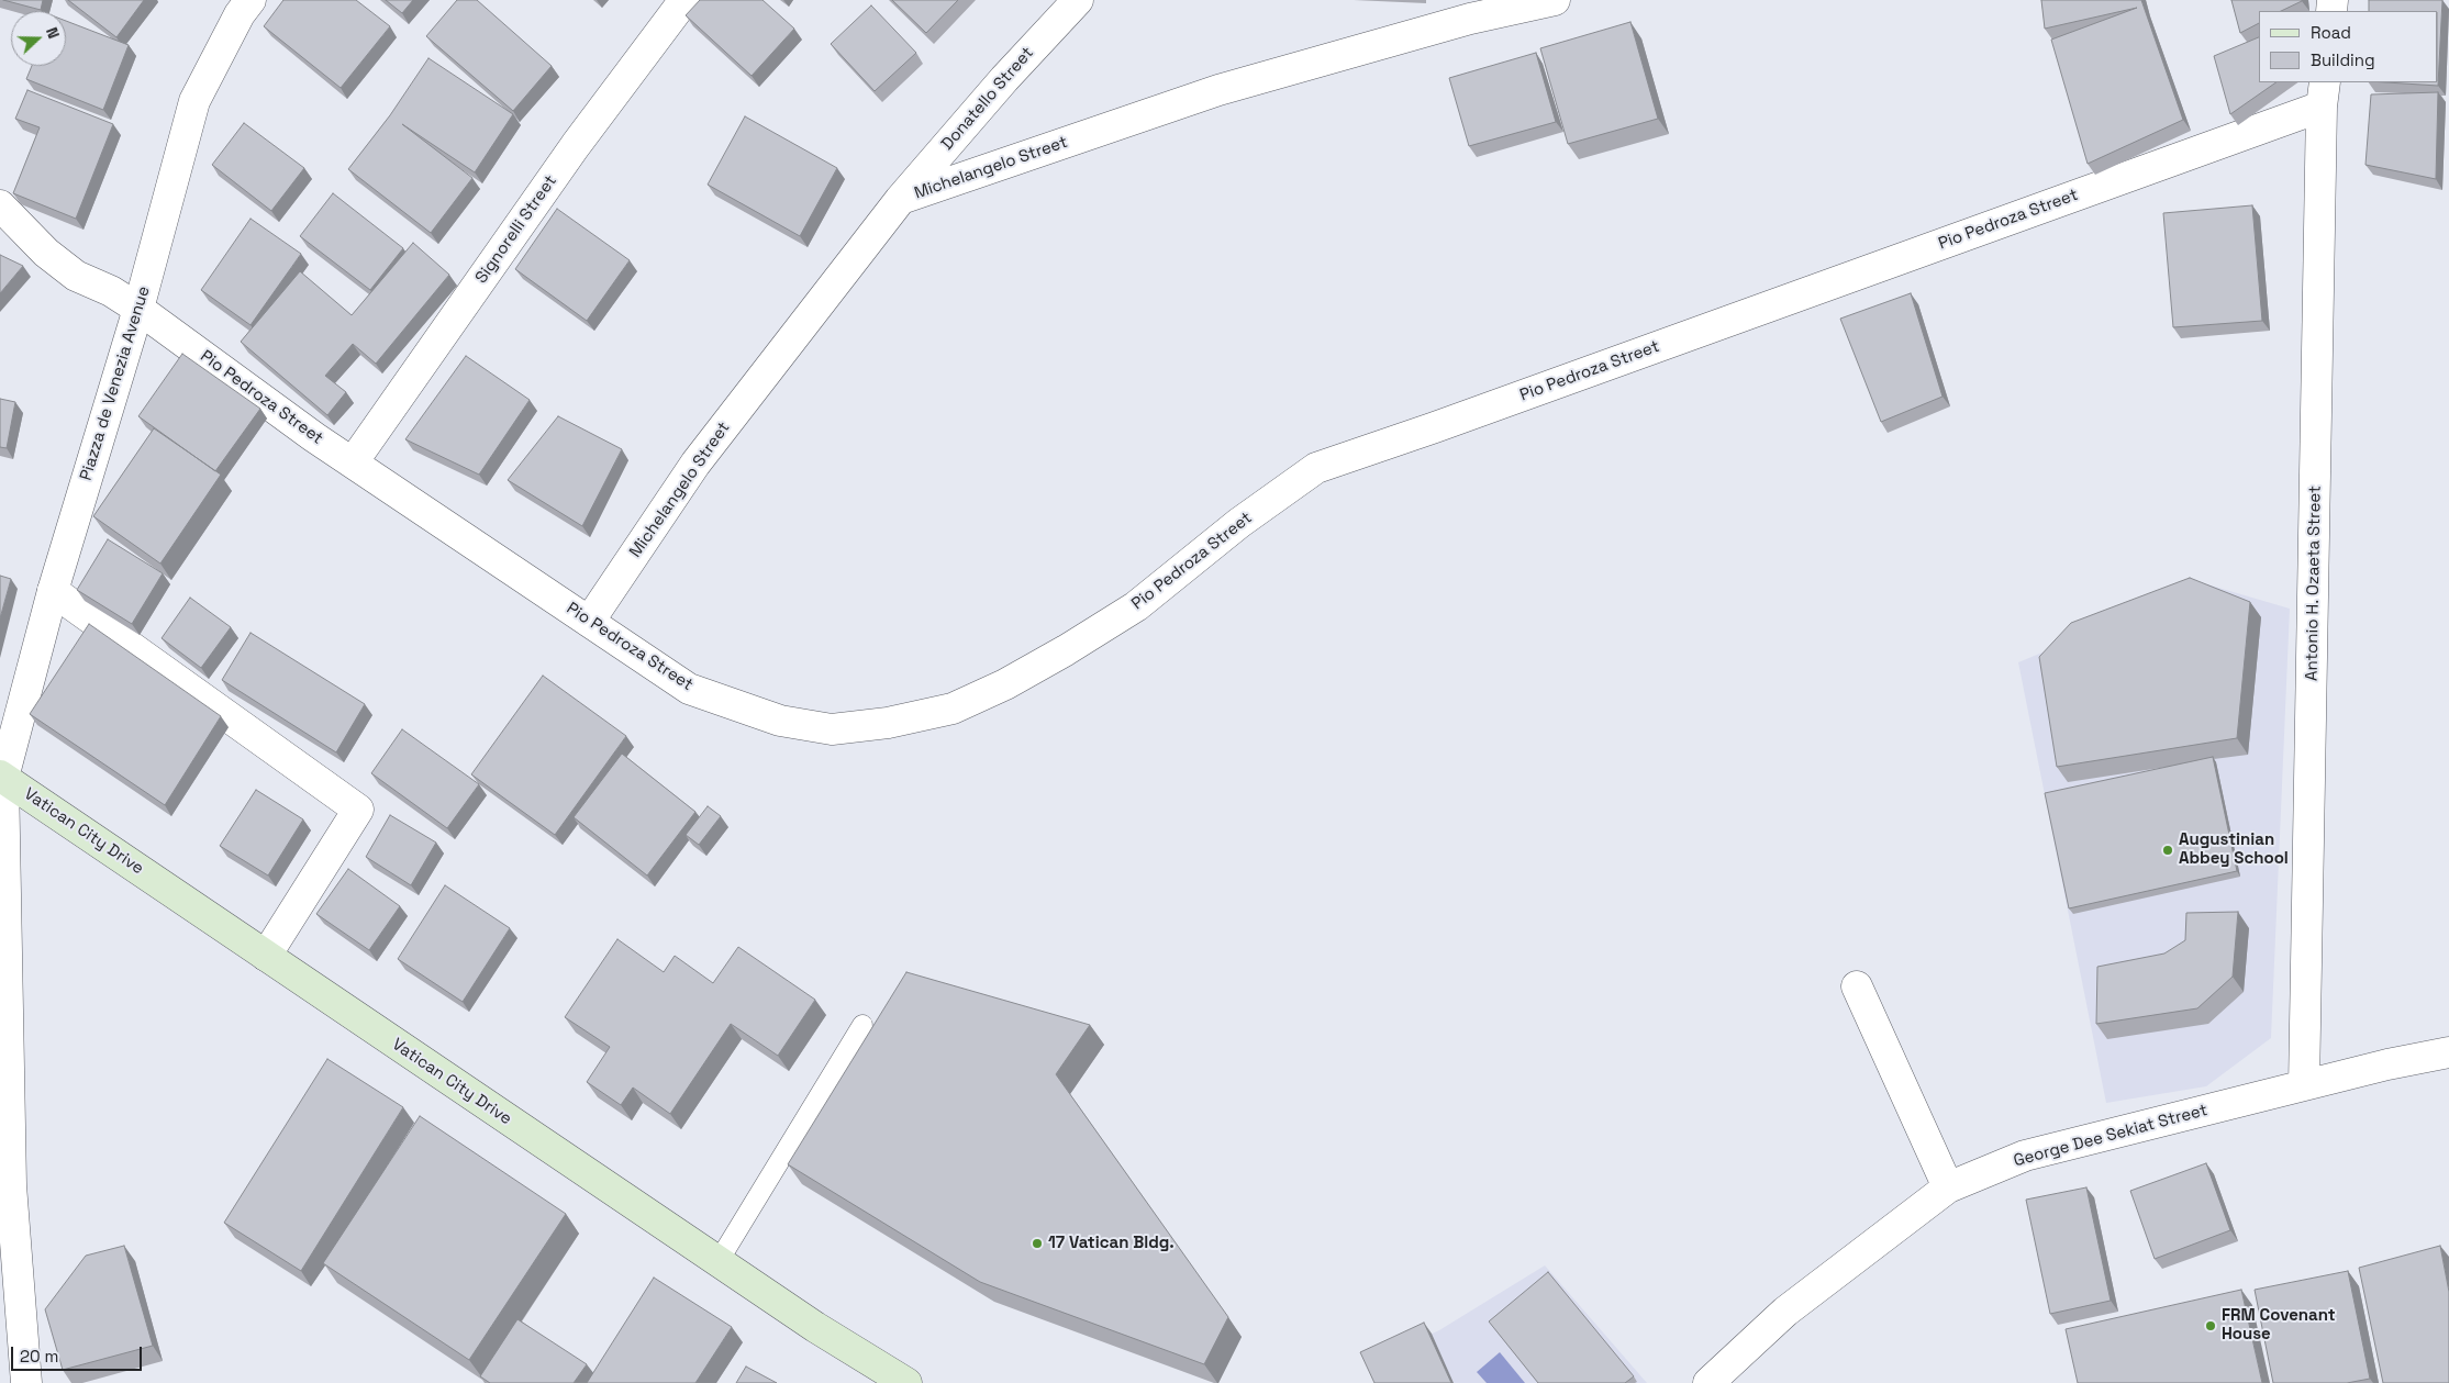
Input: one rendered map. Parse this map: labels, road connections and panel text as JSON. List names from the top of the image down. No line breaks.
{"streets":{"main road":["Vatican City Drive"],"street":["Donatello Street","Michelangelo Street","Pio Pedroza Street","Signorelli Street","Piazza de Venezia Avenue","Antonio H. Ozaeta Street","George Dee Sekiat Street"]},"crossings":[["Donatello Street","Michelangelo Street"],["Michelangelo Street","Pio Pedroza Street"],["Pio Pedroza Street","Signorelli Street"],["Pio Pedroza Street","Piazza de Venezia Avenue"],["Pio Pedroza Street","Antonio H. Ozaeta Street"],["Piazza de Venezia Avenue","Vatican City Drive"],["Antonio H. Ozaeta Street","George Dee Sekiat Street"]],"places":["Augustinian Abbey School","17 Vatican Bldg.","FRM Covenant House"],"legend":["Road","Building"],"scale_bar":"20 m","north":"right"}
